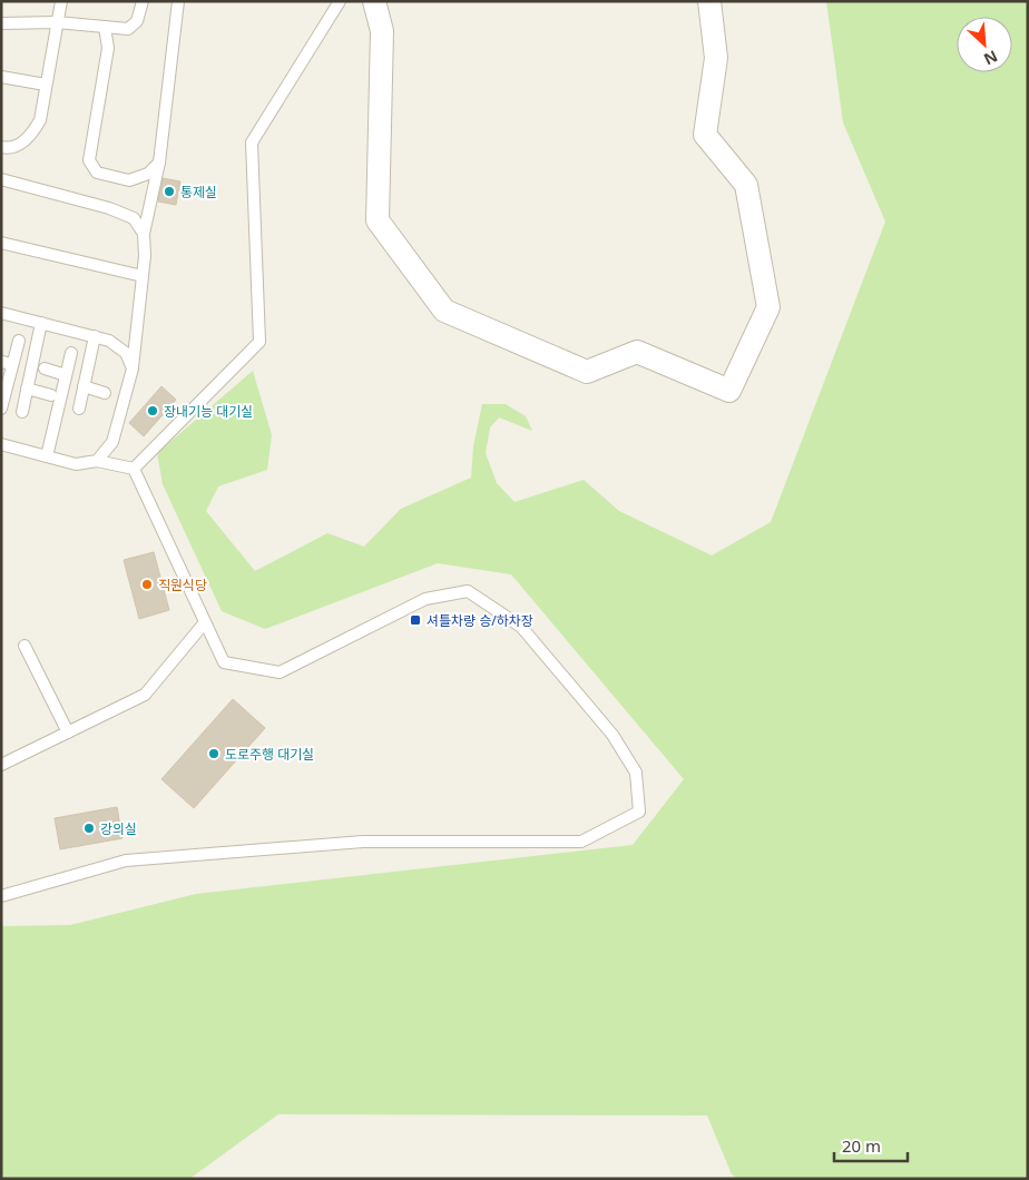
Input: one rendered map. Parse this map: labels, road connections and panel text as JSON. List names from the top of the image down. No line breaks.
{"places":{"other":["통제실","장내기능 대기실","직원식당","도로주행 대기실","강의실"],"transit":["셔틀차량 승/하차장"]},"scale_bar":"20 m","north":"bottom right"}
